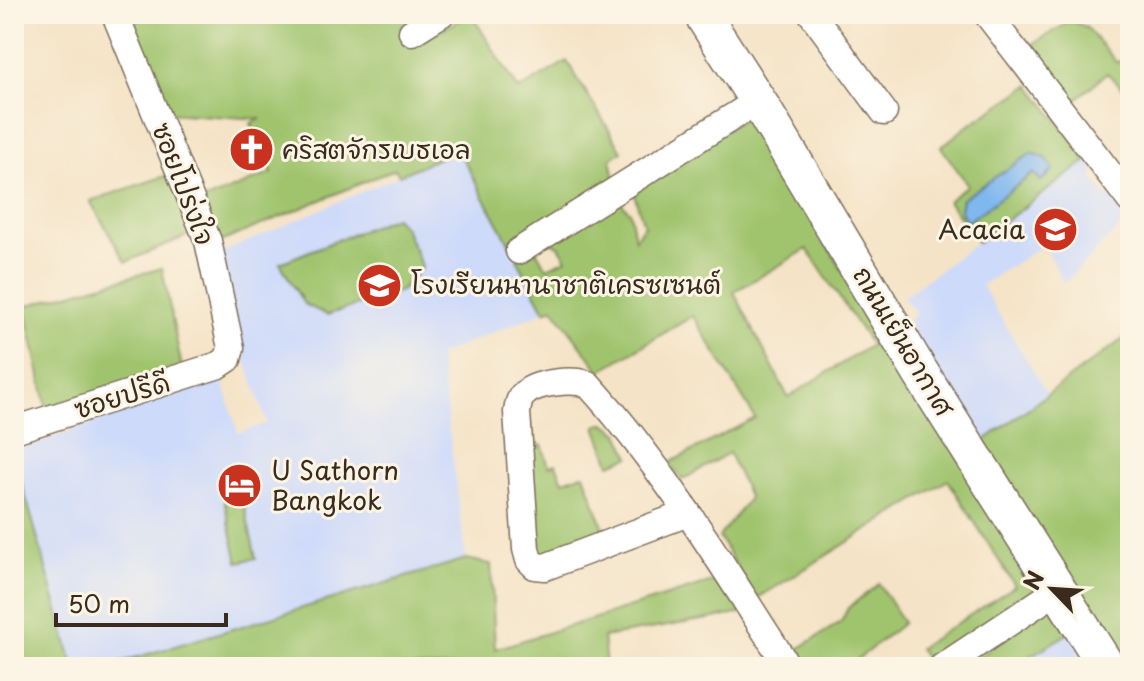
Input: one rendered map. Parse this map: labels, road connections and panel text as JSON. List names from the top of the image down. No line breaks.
{"streets":{"street":["ซอยโปร่งใจ","ถนนเย็นอากาศ","ซอยปรีดี"]},"crossings":[["ซอยโปร่งใจ","ซอยปรีดี"]],"places":{"church":["คริสตจักรเบธเอล"],"school or university":["Acacia","โรงเรียนนานาชาติเครซเซนต์"],"hotel":["U Sathorn Bangkok"]},"scale_bar":"50 m","north":"top left"}
